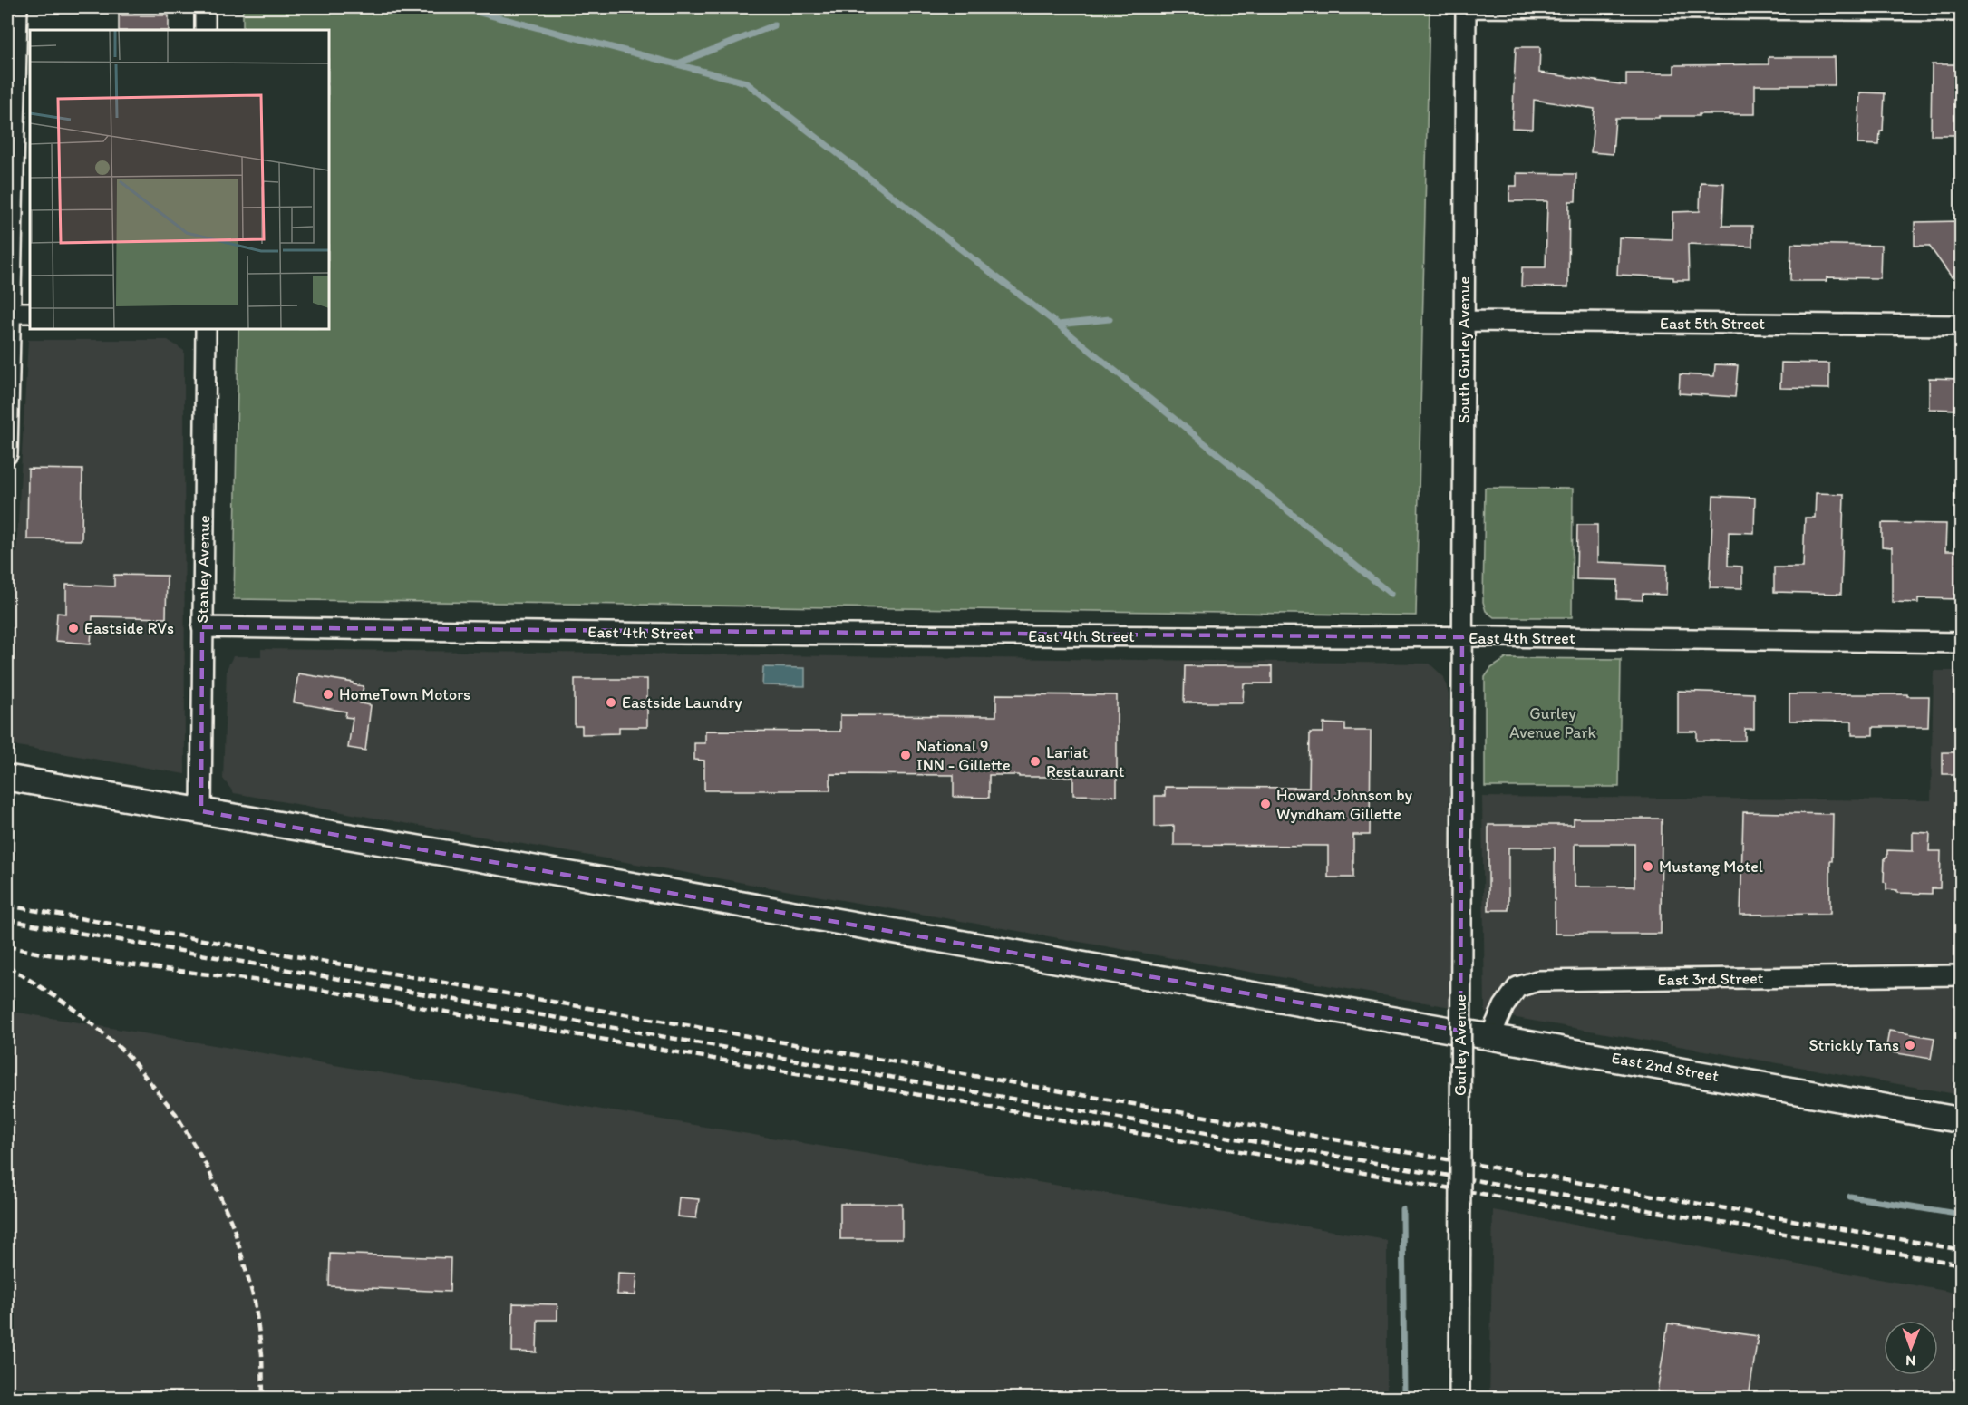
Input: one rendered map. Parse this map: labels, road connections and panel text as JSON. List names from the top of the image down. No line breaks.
{"streets":{"main road":["East 2nd Street"],"street":["East 5th Street","South Gurley Avenue","Stanley Avenue","East 4th Street","East 3rd Street","Gurley Avenue"]},"crossings":[["East 5th Street","South Gurley Avenue"],["South Gurley Avenue","East 4th Street"],["South Gurley Avenue","Gurley Avenue"],["Stanley Avenue","East 4th Street"],["Stanley Avenue","East 2nd Street"],["East 3rd Street","East 2nd Street"]],"parks":["Gurley Avenue Park"],"places":["Eastside RVs","HomeTown Motors","Eastside Laundry","National 9 INN - Gillette","Lariat Restaurant","Howard Johnson by Wyndham Gillette","Mustang Motel","Strickly Tans"],"north":"bottom"}
